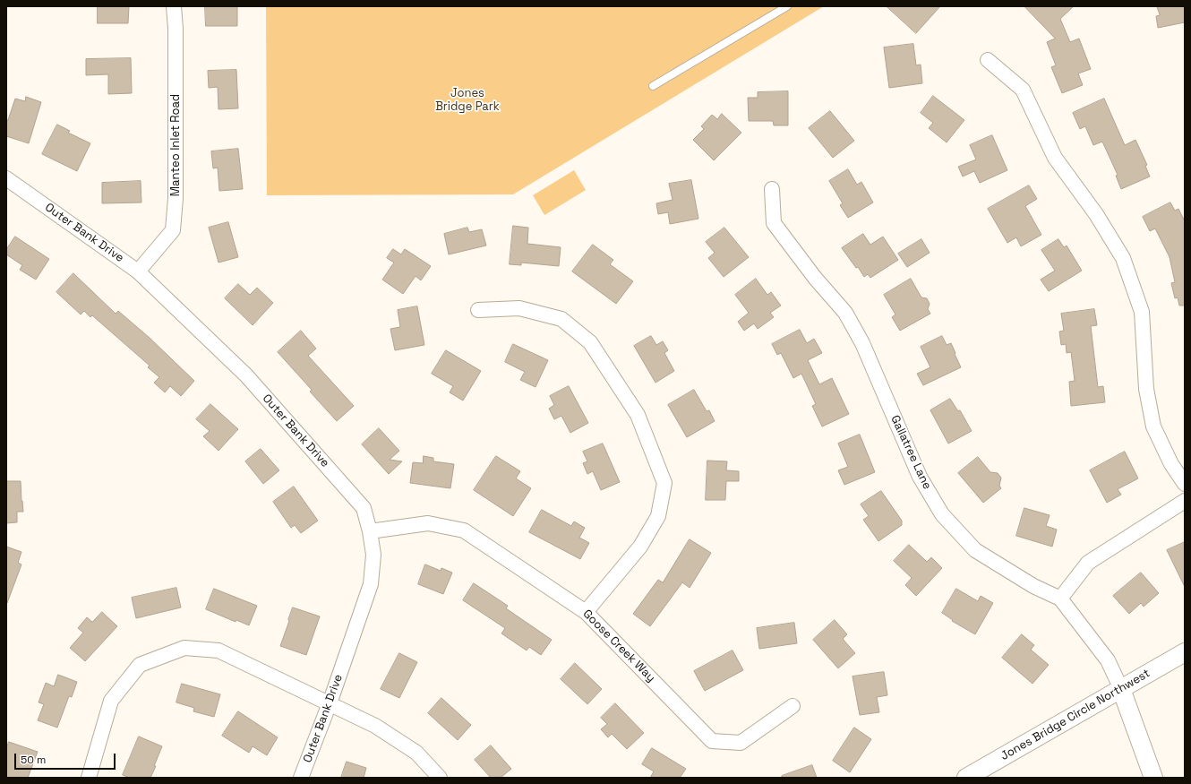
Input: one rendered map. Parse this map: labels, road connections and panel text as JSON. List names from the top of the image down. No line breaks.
{"streets":{"street":["Manteo Inlet Road","Outer Bank Drive","Gallatree Lane","Goose Creek Way","Jones Bridge Circle Northwest"]},"crossings":[["Manteo Inlet Road","Outer Bank Drive"],["Outer Bank Drive","Goose Creek Way"],["Gallatree Lane","Jones Bridge Circle Northwest"]],"parks":["Jones Bridge Park"],"scale_bar":"50 m"}
